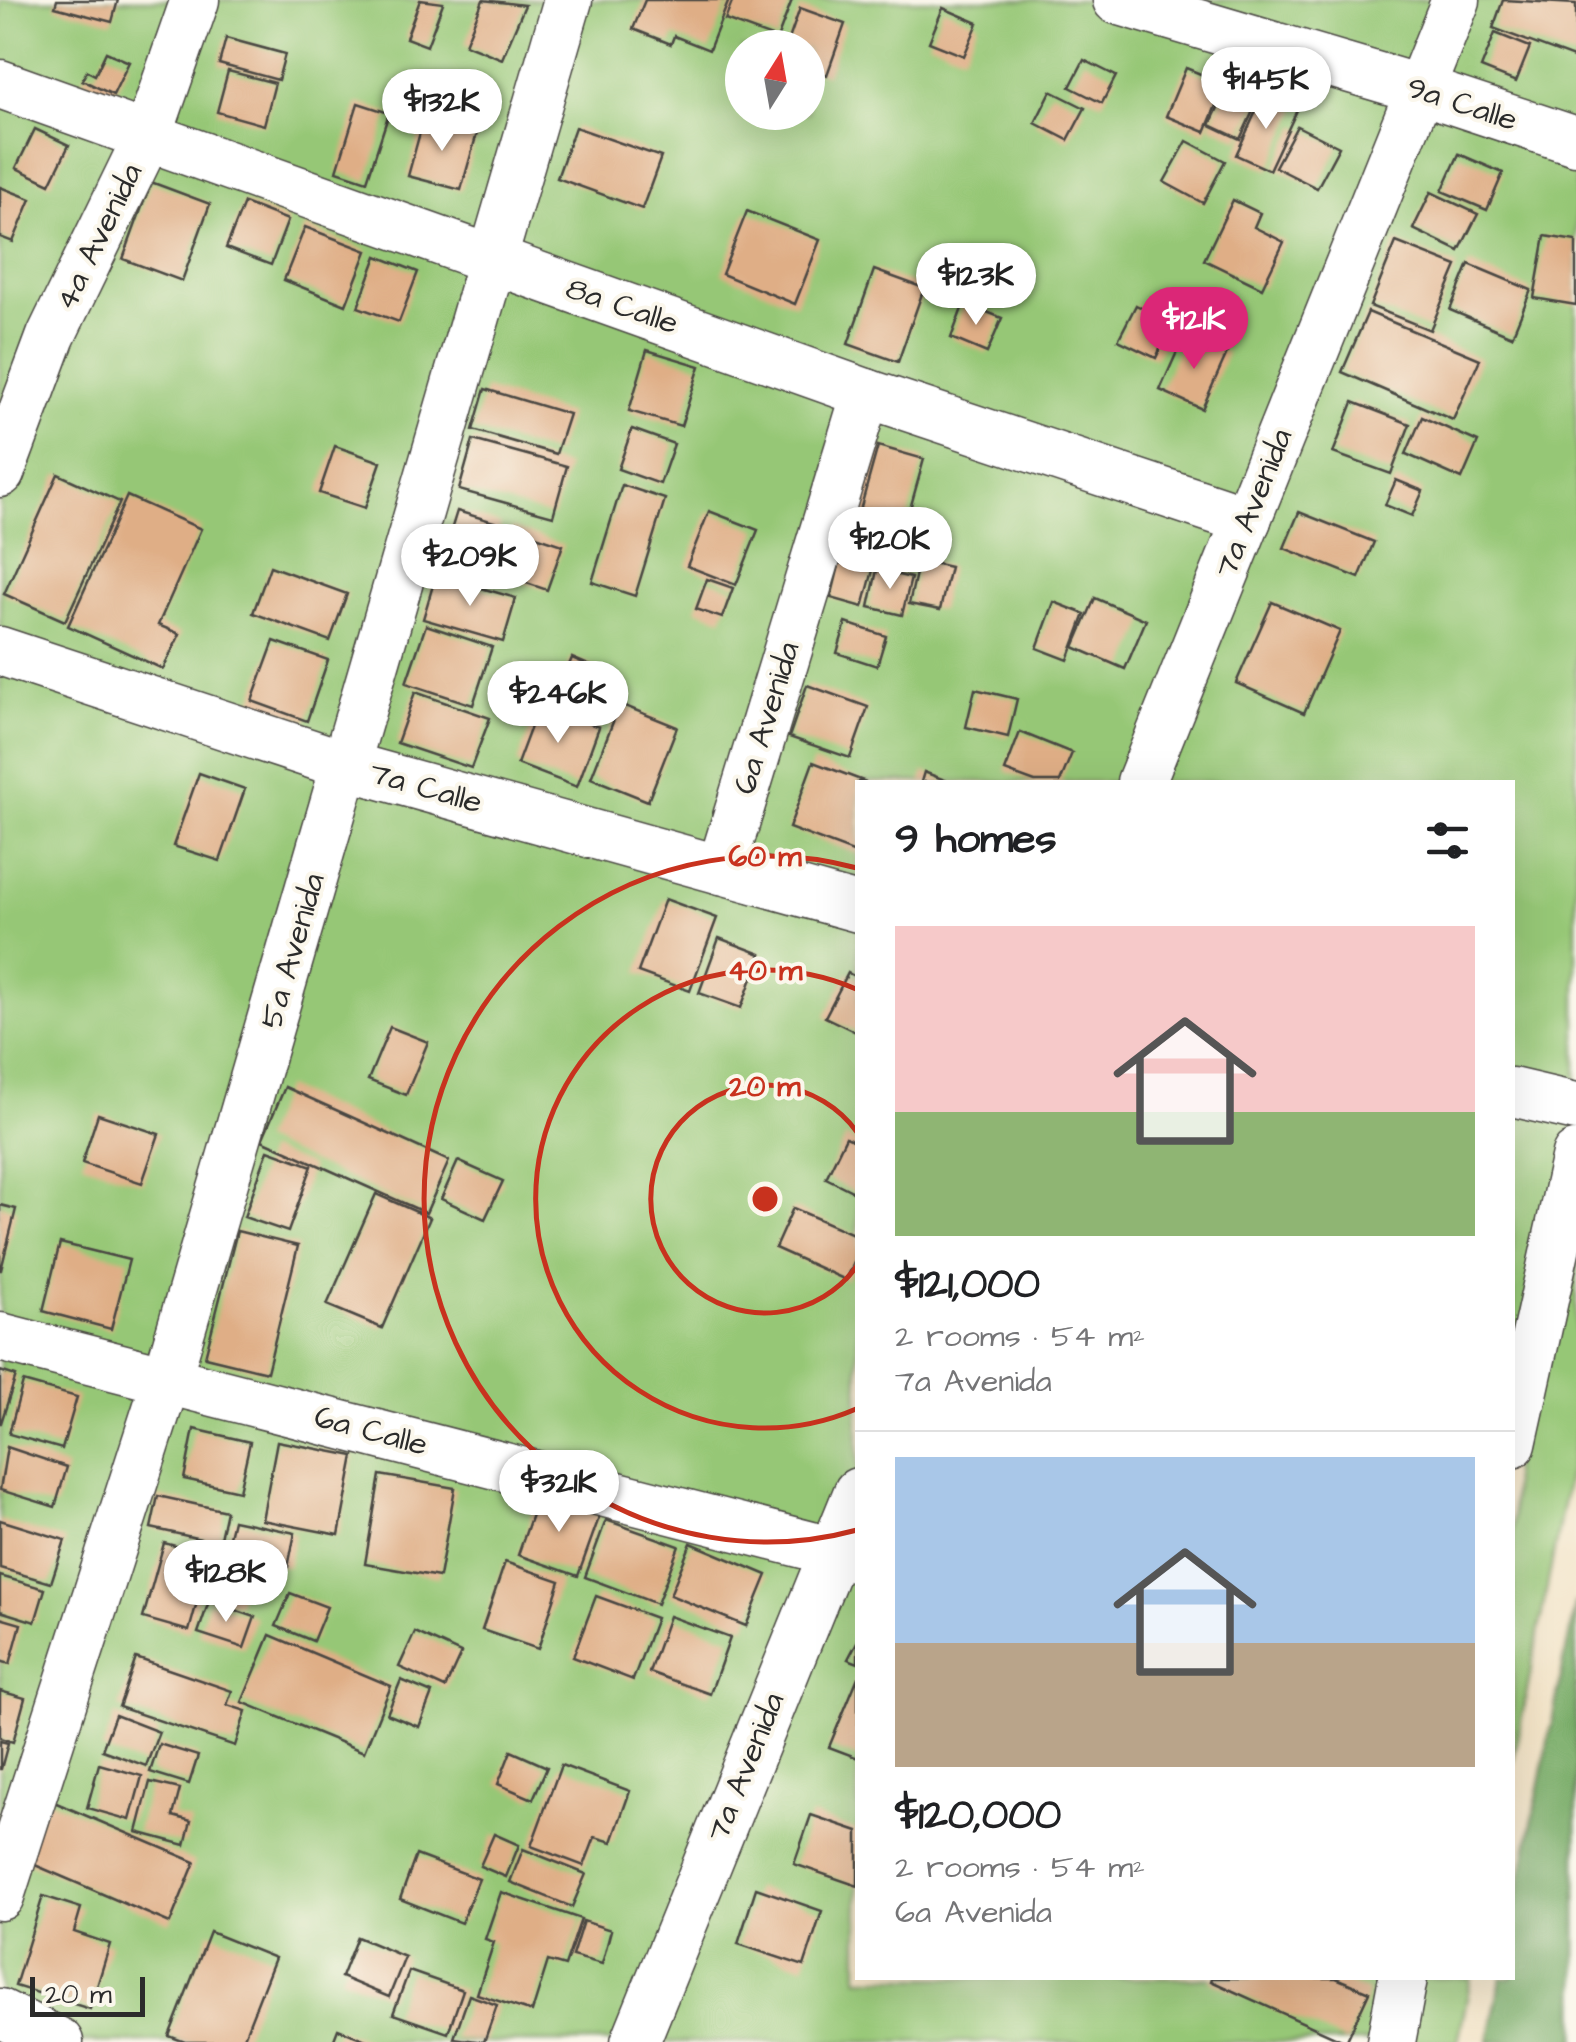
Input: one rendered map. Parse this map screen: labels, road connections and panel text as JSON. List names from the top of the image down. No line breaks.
{"streets":{"street":["9a Calle","4a Avenida","8a Calle","7a Avenida","6a Avenida","7a Calle","5a Avenida","6a Calle"]},"crossings":[["9a Calle","7a Avenida"],["4a Avenida","8a Calle"],["8a Calle","7a Avenida"],["8a Calle","6a Avenida"],["8a Calle","5a Avenida"],["7a Avenida","6a Calle"],["6a Avenida","7a Calle"],["7a Calle","5a Avenida"],["5a Avenida","6a Calle"]],"scale_bar":"20 m","north":"top","page":{"price":["$145K","$132K","$123K","$121K","$120K","$209K","$246K","$321K","$128K"],"heading":"9 homes","list":[{"name":"$121,000","note":"2 rooms · 54 m² · 7a Avenida"},{"name":"$120,000","note":"2 rooms · 54 m² · 6a Avenida"}],"scale":"20 m"},"rings":["60 m","40 m","20 m"]}
